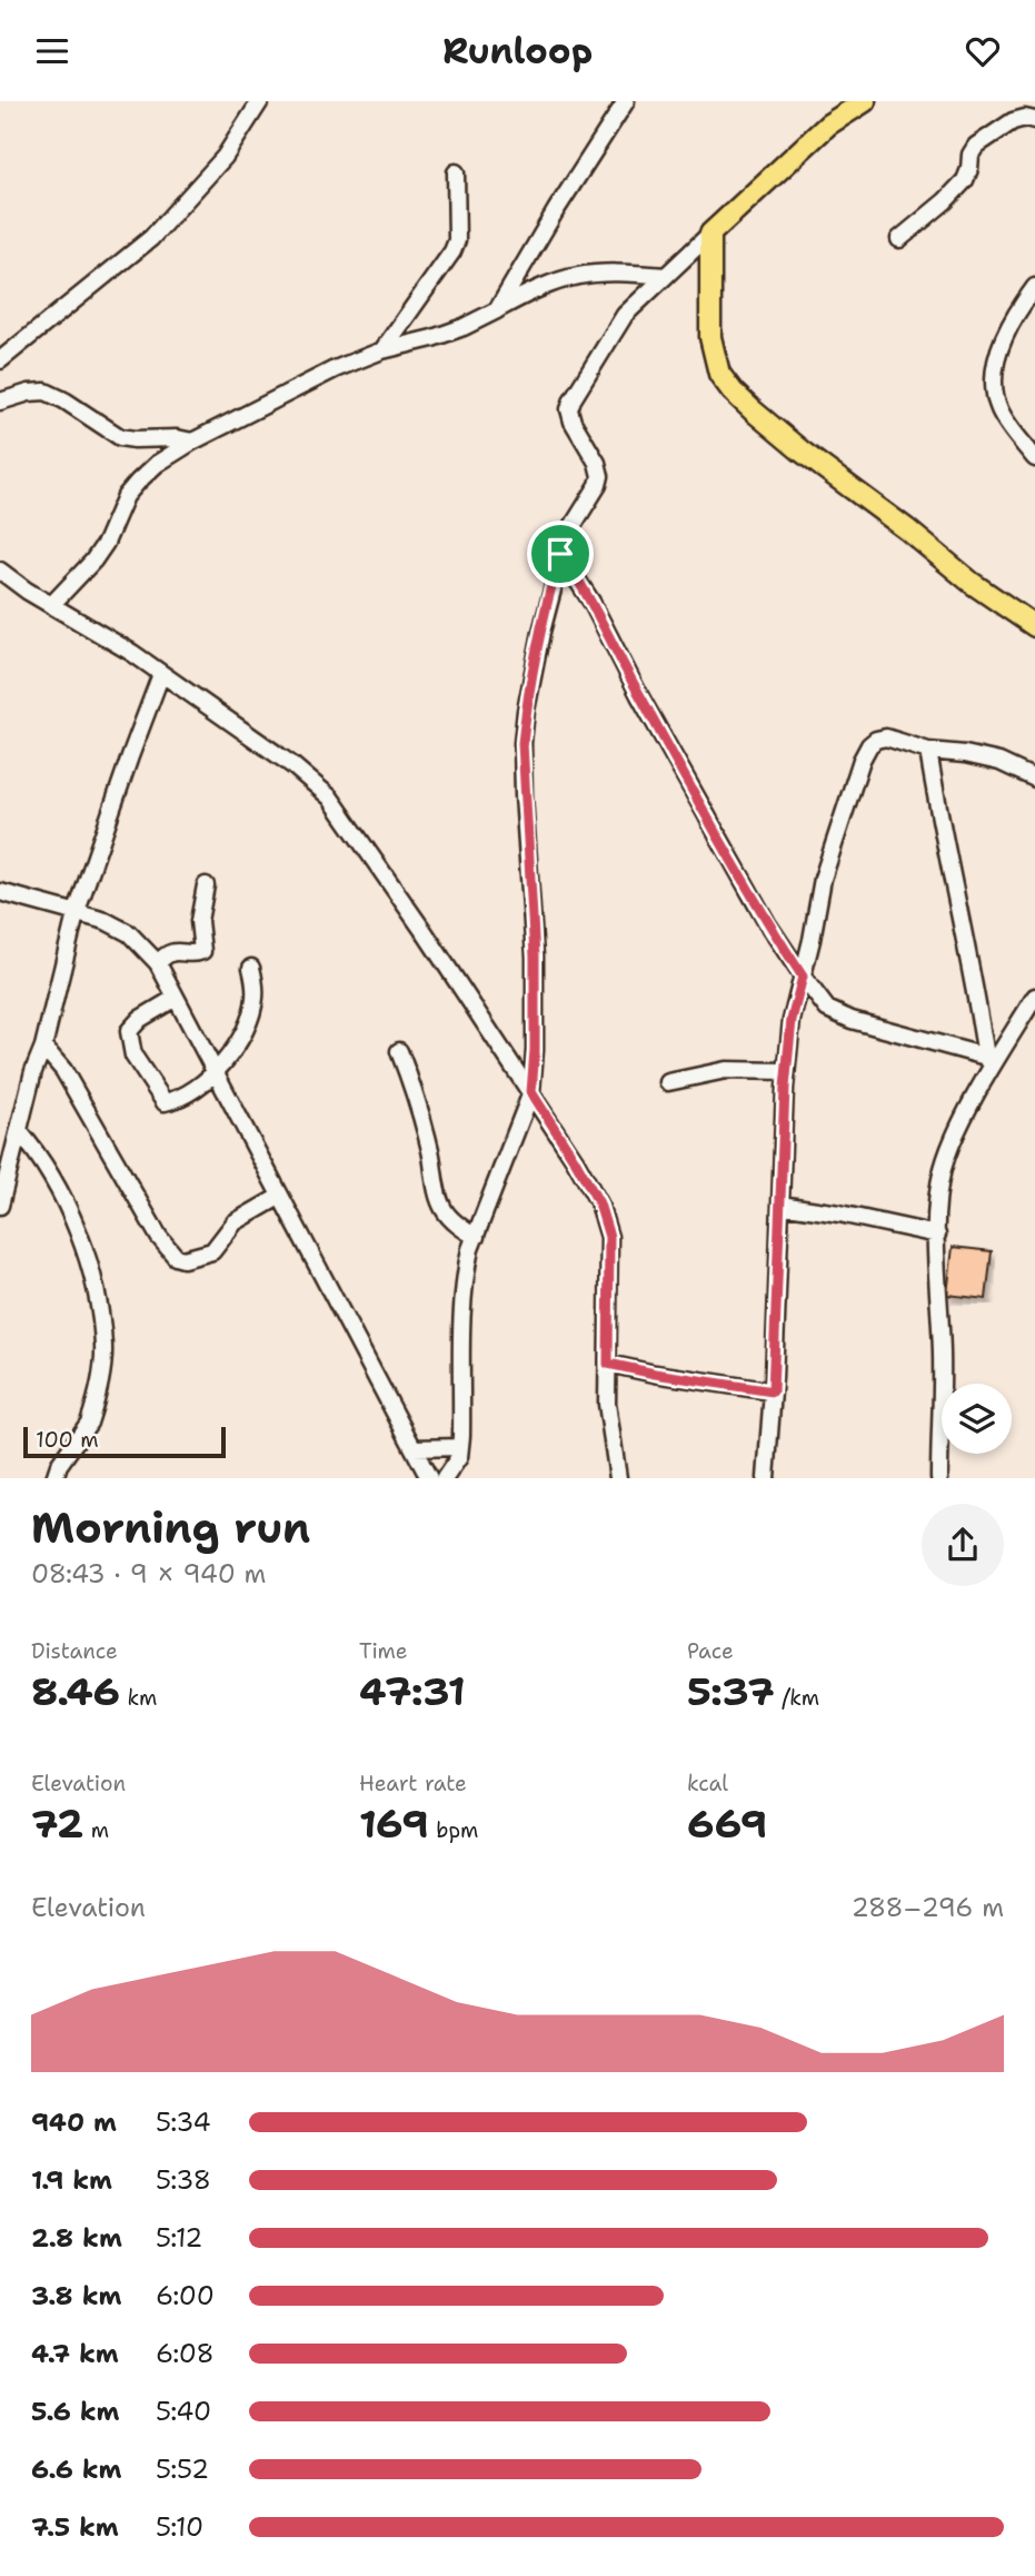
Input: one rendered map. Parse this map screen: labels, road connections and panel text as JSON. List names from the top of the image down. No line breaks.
{"scale_bar":"100 m","page":{"header":"Runloop","scale":"100 m","heading":["Morning run","08:43 · 9 × 940 m"],"stats":[["Distance","8.46 km"],["Time","47:31"],["Pace","5:37 /km"],["Elevation","72 m"],["Heart rate","169 bpm"],["kcal","669"]],"chart":["Elevation","288–296 m"],"list":[{"name":"940 m","note":"5:34"},{"name":"1.9 km","note":"5:38"},{"name":"2.8 km","note":"5:12"},{"name":"3.8 km","note":"6:00"},{"name":"4.7 km","note":"6:08"},{"name":"5.6 km","note":"5:40"},{"name":"6.6 km","note":"5:52"},{"name":"7.5 km","note":"5:10"}]}}
